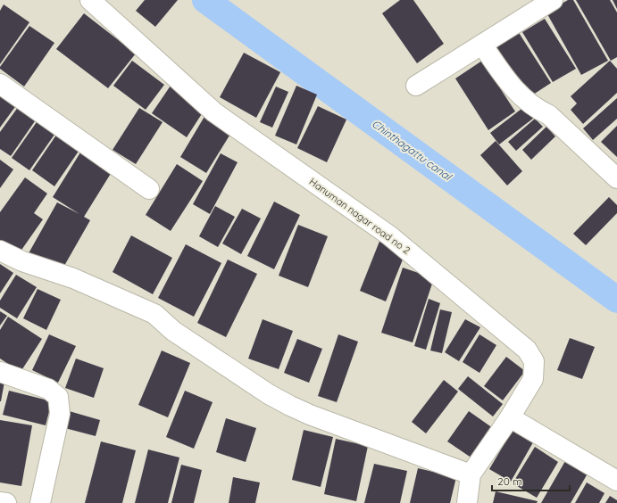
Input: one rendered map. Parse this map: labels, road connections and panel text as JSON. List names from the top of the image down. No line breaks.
{"streets":{"street":["Hanuman nagar road no 2"]},"water":["Chinthagattu canal"],"scale_bar":"20 m"}
